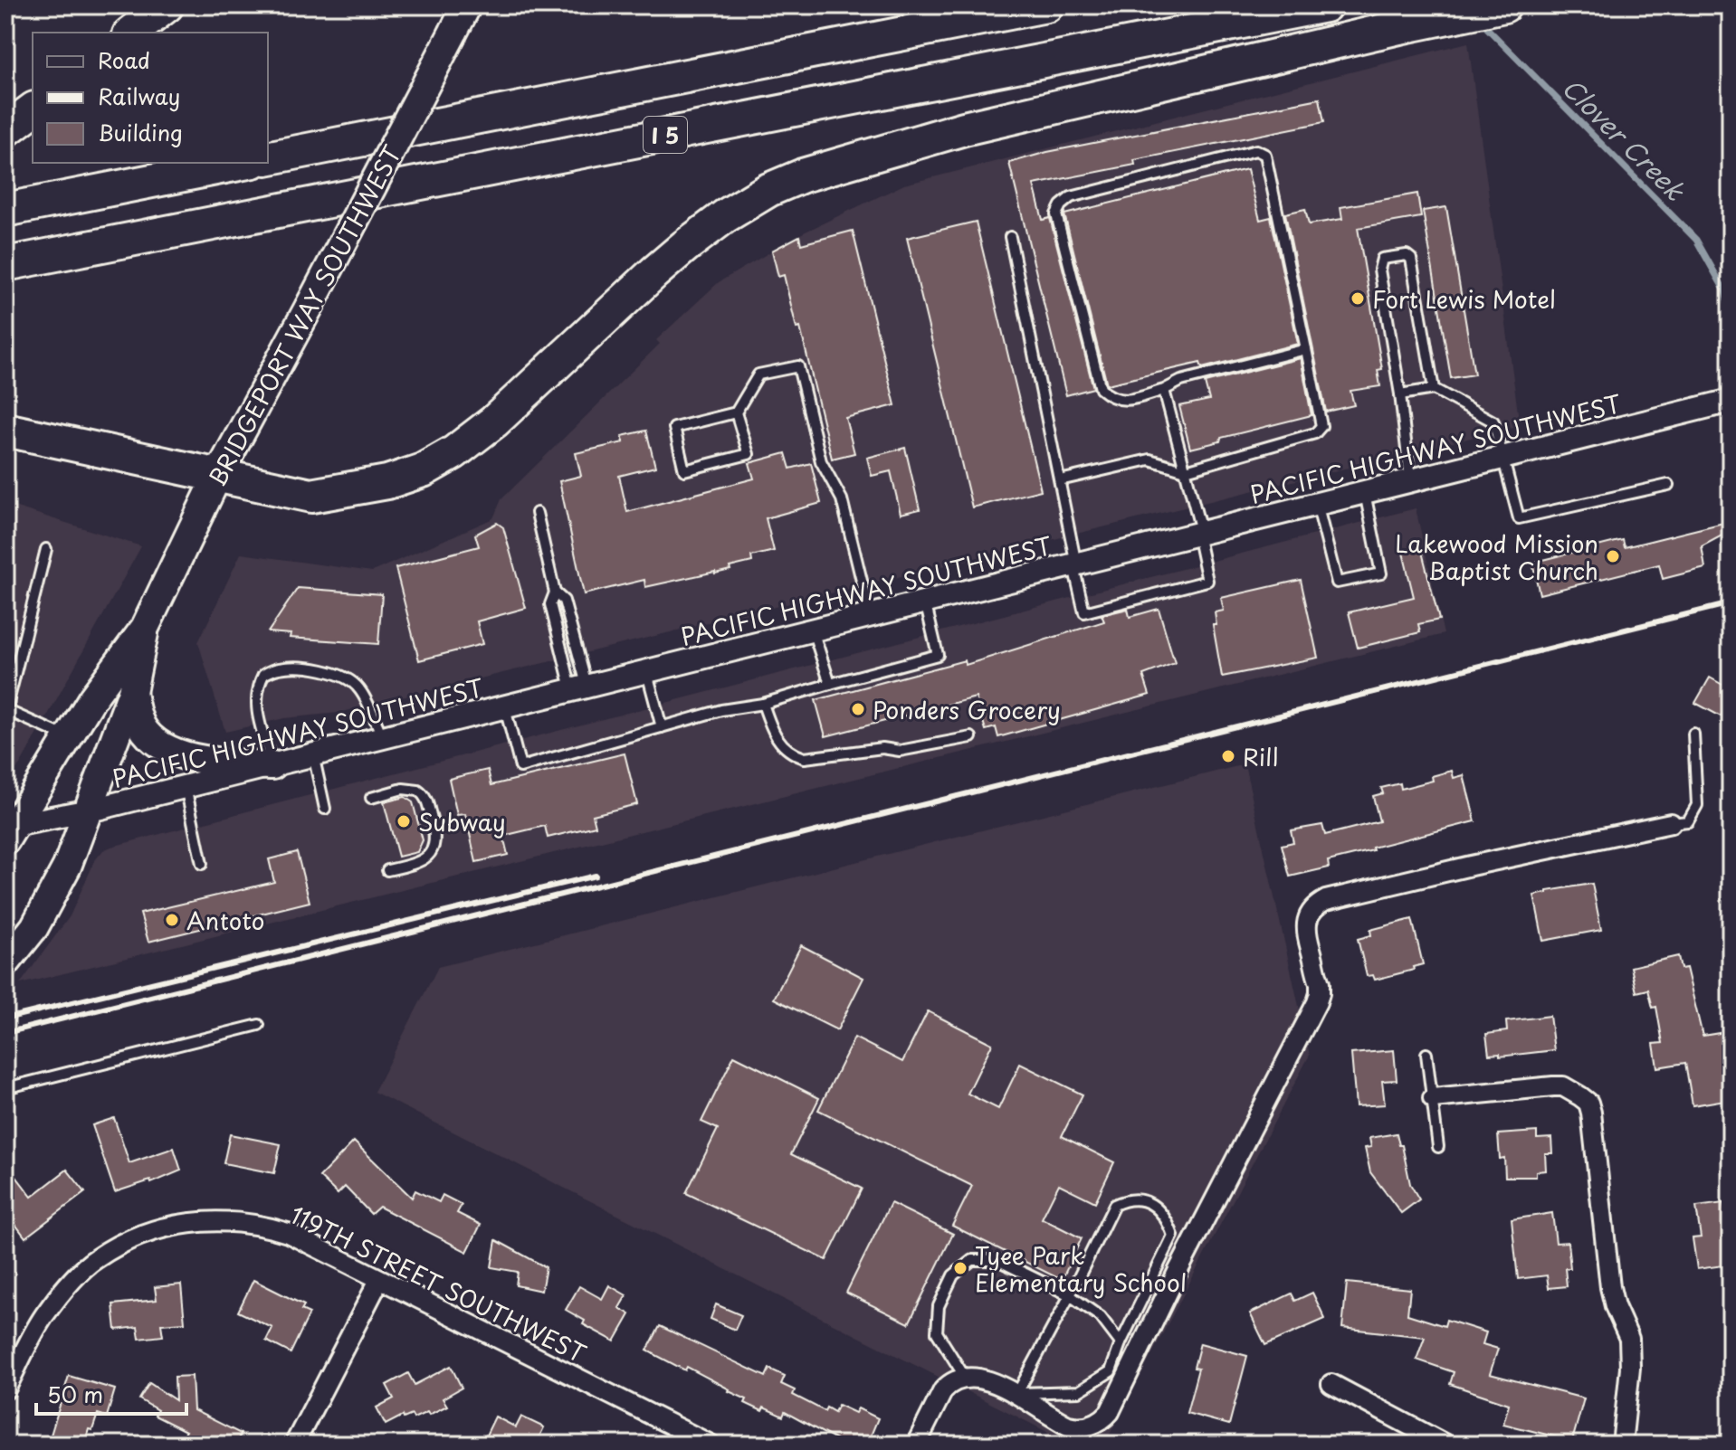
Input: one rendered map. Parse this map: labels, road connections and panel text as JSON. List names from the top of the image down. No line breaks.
{"streets":{"highway":["I 5"],"main road":["BRIDGEPORT WAY SOUTHWEST"],"street":["PACIFIC HIGHWAY SOUTHWEST","119TH STREET SOUTHWEST"]},"crossings":[["BRIDGEPORT WAY SOUTHWEST","PACIFIC HIGHWAY SOUTHWEST"]],"water":["Clover Creek"],"places":["Fort Lewis Motel","Lakewood Mission Baptist Church","Ponders Grocery","Rill","Subway","Antoto","Tyee Park Elementary School"],"legend":["Road","Railway","Building"],"scale_bar":"50 m"}
